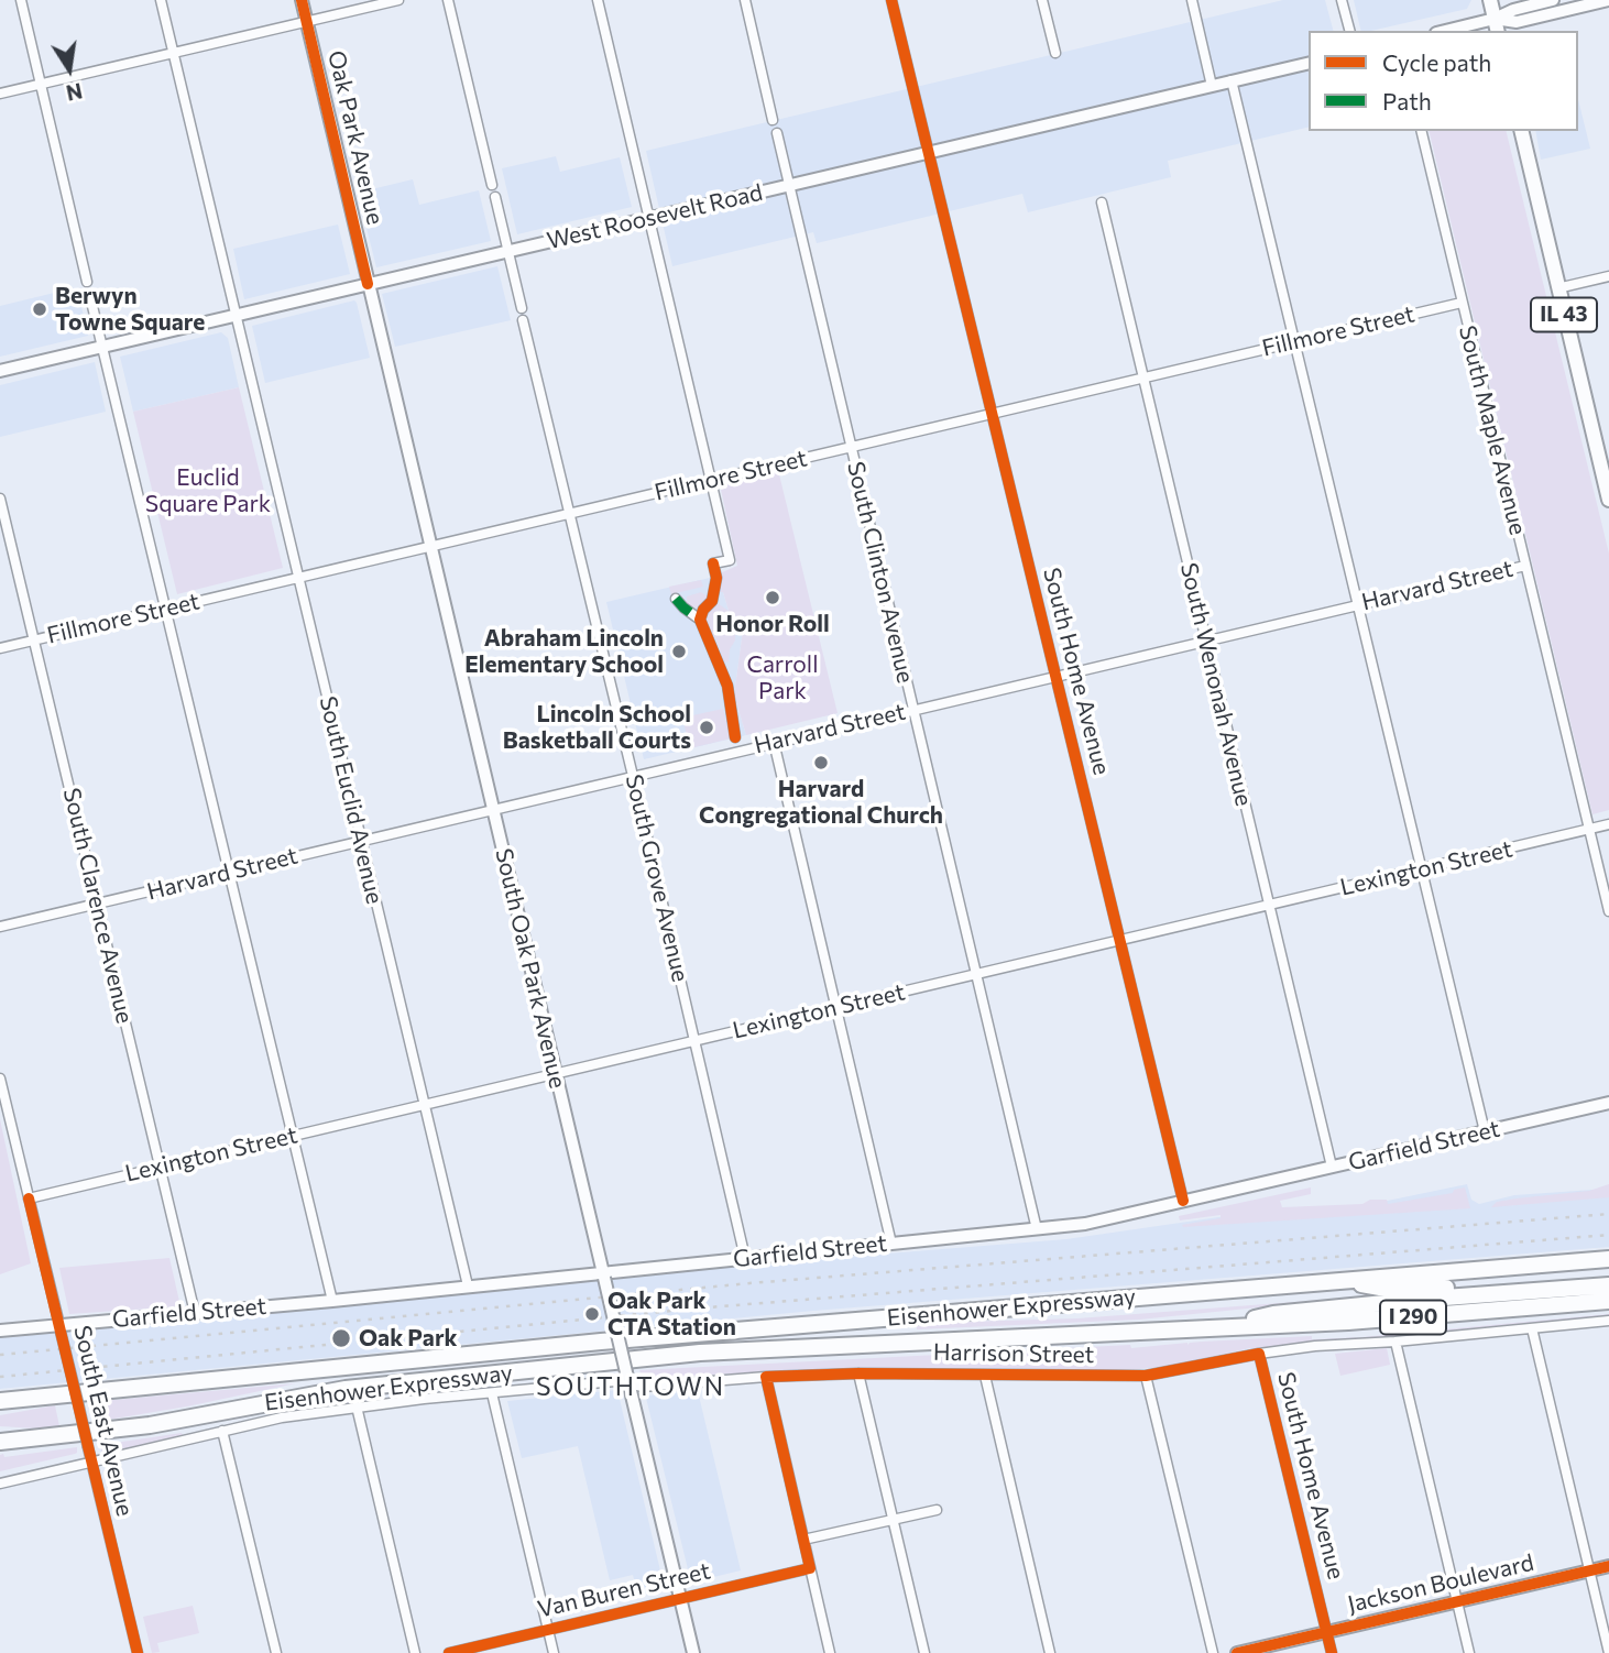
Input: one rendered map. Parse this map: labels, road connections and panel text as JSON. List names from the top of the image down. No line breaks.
{"streets":{"highway":["Eisenhower Expressway","I 290"],"main road":["IL 43"],"street":["Oak Park Avenue","West Roosevelt Road","Fillmore Street","South Maple Avenue","South Clinton Avenue","Harvard Street","South Home Avenue","South Wenonah Avenue","South Euclid Avenue","Lexington Street","South Grove Avenue","South Clarence Avenue","South Oak Park Avenue","Garfield Street","Harrison Street","South East Avenue","Jackson Boulevard","Van Buren Street"]},"crossings":[["Oak Park Avenue","West Roosevelt Road"],["Oak Park Avenue","South Oak Park Avenue"],["West Roosevelt Road","South Clinton Avenue"],["West Roosevelt Road","South Home Avenue"],["West Roosevelt Road","South Euclid Avenue"],["West Roosevelt Road","South Oak Park Avenue"],["Fillmore Street","South Maple Avenue"],["Fillmore Street","South Clinton Avenue"],["Fillmore Street","South Home Avenue"],["Fillmore Street","South Wenonah Avenue"],["Fillmore Street","South Euclid Avenue"],["Fillmore Street","South Grove Avenue"],["Fillmore Street","South Clarence Avenue"],["Fillmore Street","South Oak Park Avenue"],["South Maple Avenue","Harvard Street"],["South Maple Avenue","Lexington Street"],["South Clinton Avenue","Harvard Street"],["South Clinton Avenue","Lexington Street"],["South Clinton Avenue","Garfield Street"],["Harvard Street","South Home Avenue"],["Harvard Street","South Wenonah Avenue"],["Harvard Street","South Euclid Avenue"],["Harvard Street","South Grove Avenue"],["Harvard Street","South Clarence Avenue"],["Harvard Street","South Oak Park Avenue"],["South Home Avenue","Lexington Street"],["South Home Avenue","Garfield Street"],["South Home Avenue","Harrison Street"],["South Home Avenue","Jackson Boulevard"],["South Wenonah Avenue","Lexington Street"],["South Wenonah Avenue","Garfield Street"],["South Euclid Avenue","Lexington Street"],["South Euclid Avenue","Garfield Street"],["Lexington Street","South Grove Avenue"],["Lexington Street","South Clarence Avenue"],["Lexington Street","South Oak Park Avenue"],["Lexington Street","South East Avenue"],["South Grove Avenue","Garfield Street"],["South Clarence Avenue","Garfield Street"],["South Oak Park Avenue","Garfield Street"],["South Oak Park Avenue","Harrison Street"],["South Oak Park Avenue","Van Buren Street"],["Garfield Street","South East Avenue"],["Harrison Street","South East Avenue"]],"districts":["SOUTHTOWN"],"parks":["Euclid Square Park","Carroll Park"],"places":["Berwyn Towne Square","Honor Roll","Abraham Lincoln Elementary School","Lincoln School Basketball Courts","Harvard Congregational Church","Oak Park CTA Station","Oak Park"],"legend":["Cycle path","Path"],"north":"bottom"}
